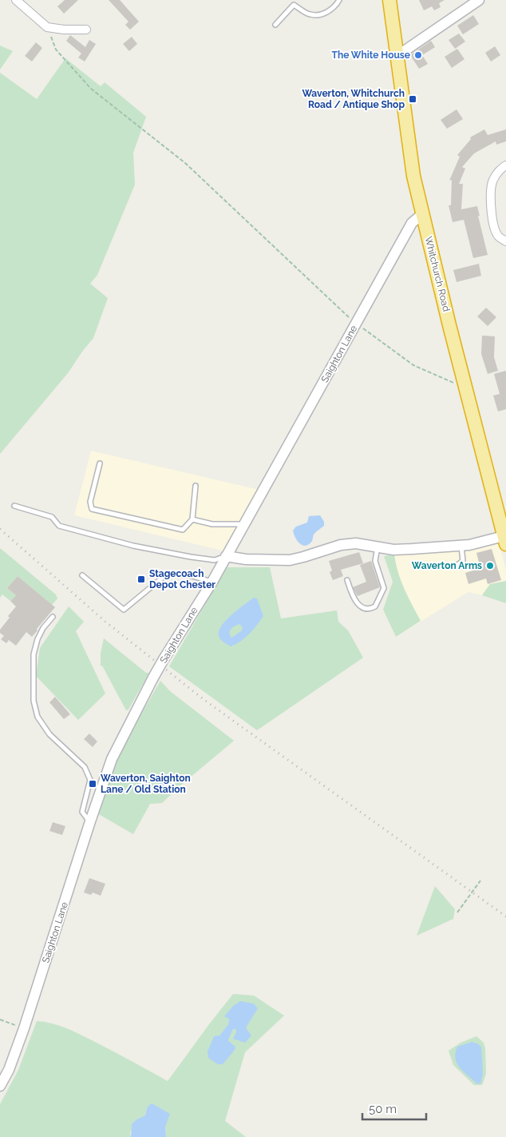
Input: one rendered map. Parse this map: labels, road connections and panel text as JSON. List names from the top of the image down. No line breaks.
{"streets":{"highway":["Whitchurch Road"],"street":["Saighton Lane"]},"crossings":[["Whitchurch Road","Saighton Lane"]],"places":{"other":["The White House","Waverton Arms"],"transit":["Waverton, Whitchurch Road / Antique Shop","Stagecoach Depot Chester","Waverton, Saighton Lane / Old Station"]},"scale_bar":"50 m"}
